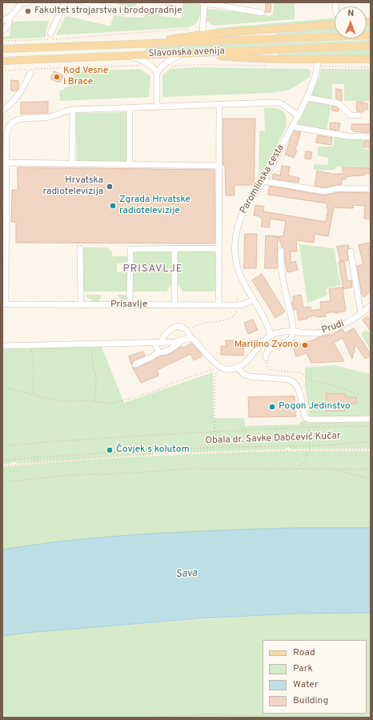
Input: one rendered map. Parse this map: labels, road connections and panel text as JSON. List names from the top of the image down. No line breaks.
{"streets":{"main road":["Slavonska avenija"],"street":["Paromlinska cesta","Prisavlje","Prudi"],"path":["Obala dr. Savke Dabčević Kučar"]},"crossings":[["Paromlinska cesta","Prisavlje"],["Paromlinska cesta","Prudi"]],"districts":["PRISAVLJE"],"water":["Sava"],"places":["Fakultet strojarstva i brodogradnje","Kod Vesne i Brace","Hrvatska radiotelevizija","Zgrada Hrvatske radiotelevizije","Marijino Zvono","Pogon Jedinstvo","Čovjek s kolutom"],"legend":["Road","Park","Water","Building"],"north":"top"}
